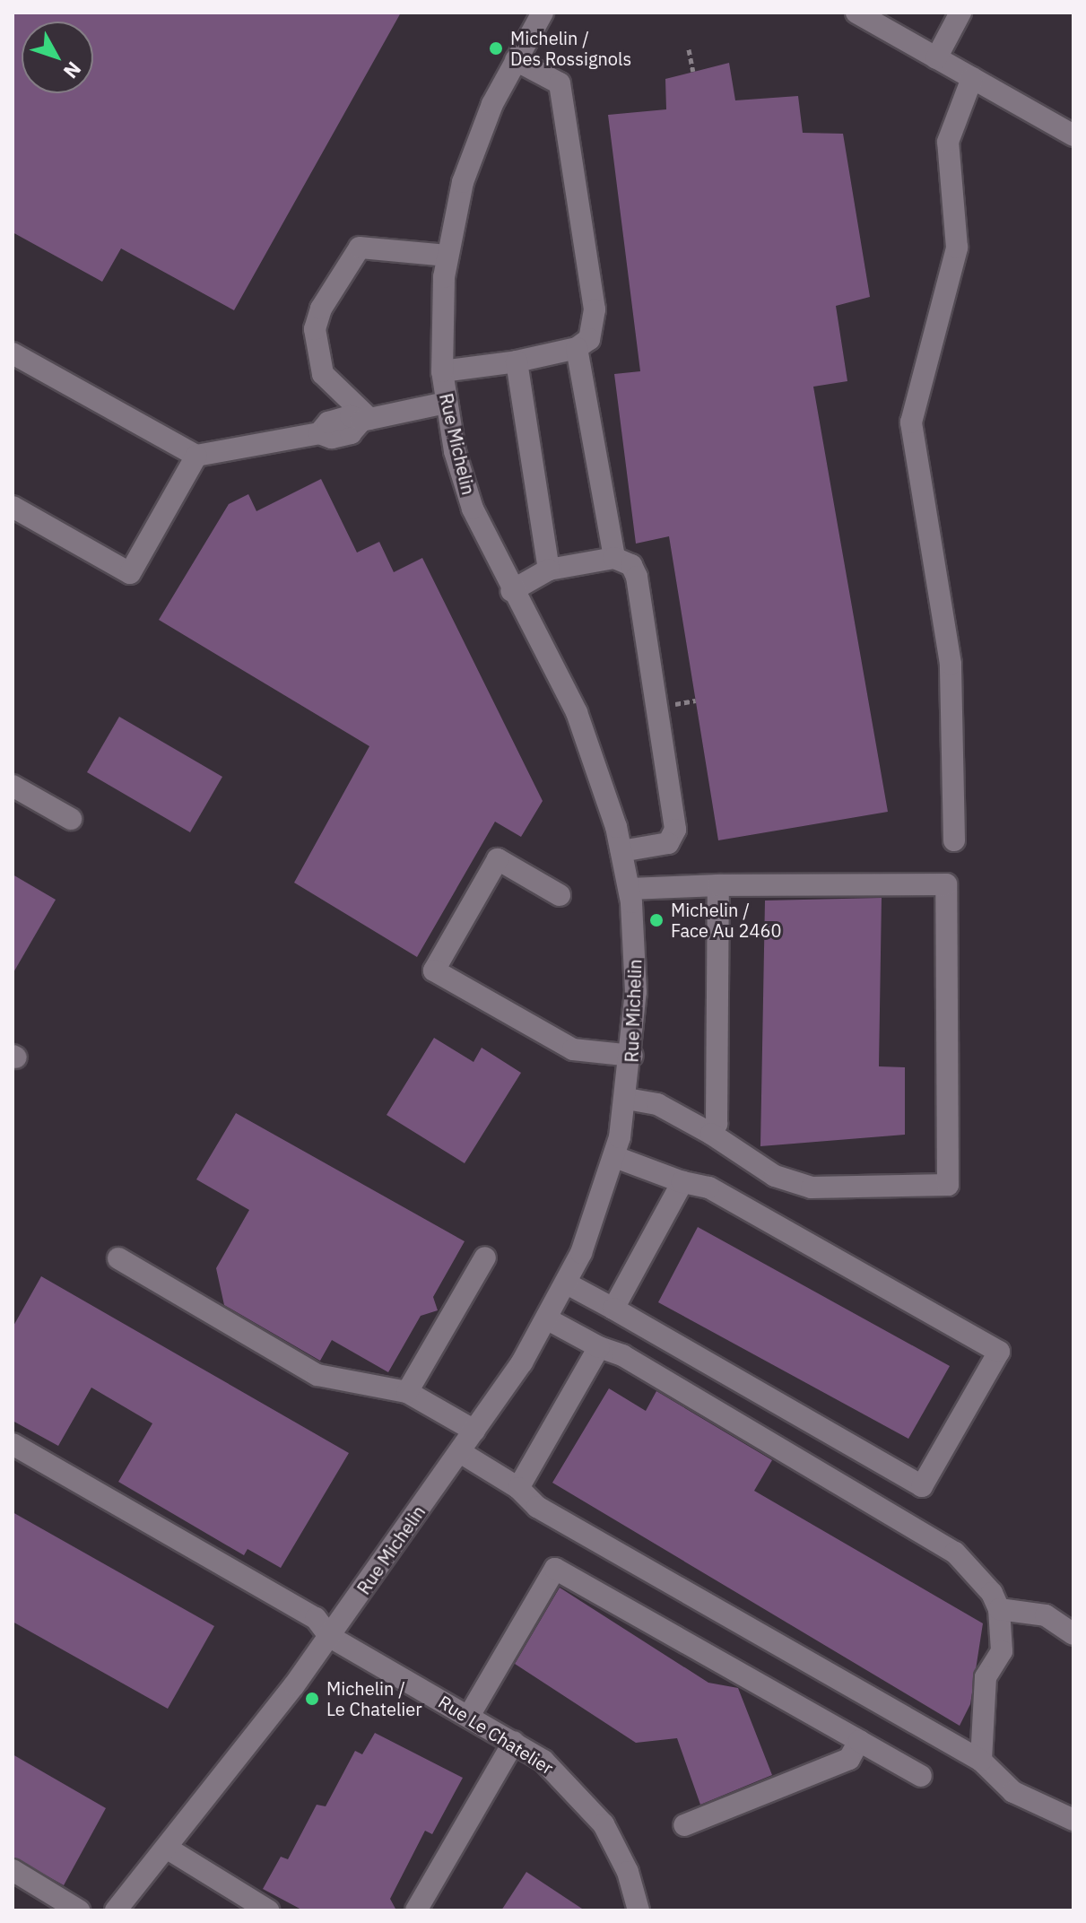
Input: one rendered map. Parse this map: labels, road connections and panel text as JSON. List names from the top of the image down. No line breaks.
{"streets":{"street":["Rue Michelin","Rue Le Chatelier"]},"crossings":[["Rue Michelin","Rue Le Chatelier"]],"places":["Michelin / Des Rossignols","Michelin / Face Au 2460","Michelin / Le Chatelier"],"north":"bottom right"}
